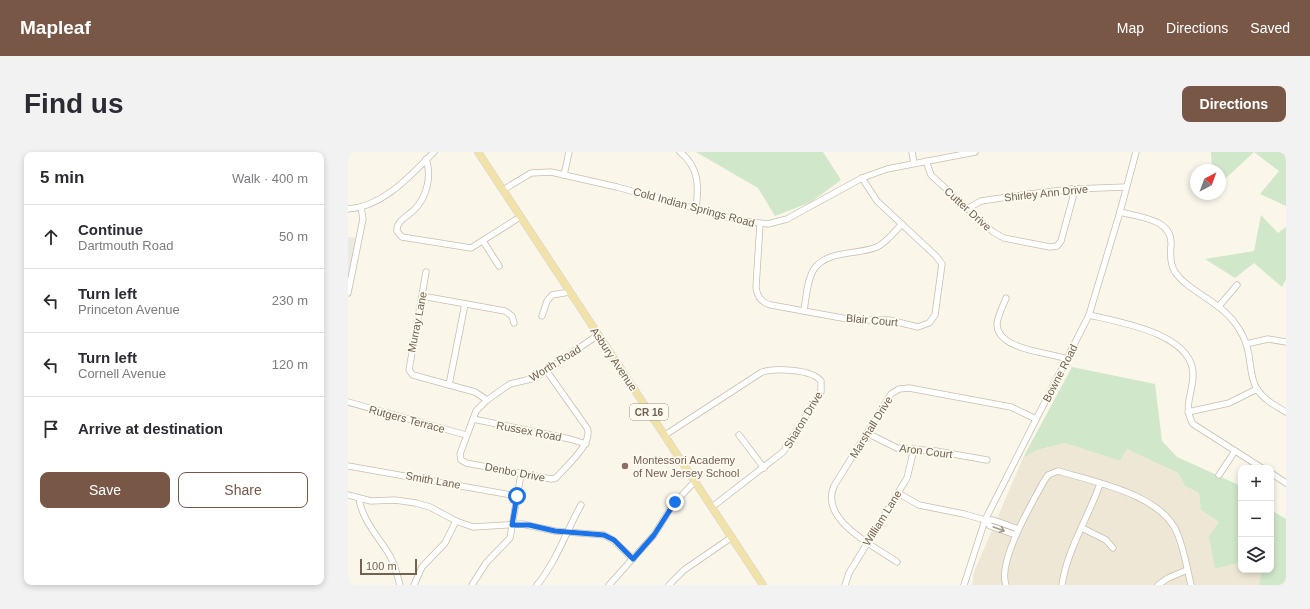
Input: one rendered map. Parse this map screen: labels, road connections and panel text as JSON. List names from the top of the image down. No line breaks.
{"streets":{"main road":["Asbury Avenue","CR 16"],"street":["Shirley Ann Drive","Cold Indian Springs Road","Cutter Drive","Blair Court","Murray Lane","Worth Road","Bowne Road","Rutgers Terrace","Sharon Drive","Marshall Drive","Russex Road","Aron Court","Denbo Drive","Smith Lane","William Lane"]},"crossings":[["Shirley Ann Drive","Cutter Drive"],["Shirley Ann Drive","Bowne Road"],["Cold Indian Springs Road","Cutter Drive"],["Cold Indian Springs Road","Blair Court"],["Cold Indian Springs Road","Asbury Avenue"],["Asbury Avenue","Worth Road"],["Asbury Avenue","Sharon Drive"],["Worth Road","Rutgers Terrace"],["Worth Road","Russex Road"],["Worth Road","Denbo Drive"],["Bowne Road","Marshall Drive"],["Marshall Drive","Aron Court"],["Marshall Drive","William Lane"],["Russex Road","Denbo Drive"],["Aron Court","William Lane"]],"places":["Montessori Academy of New Jersey School"],"scale_bar":"100 m","north":"top right","page":{"header":"Mapleaf","nav":["Map","Directions","Saved"],"buttons":["Directions",["Save","Share"]],"title":"Find us","heading":["5 min","Walk · 400 m"],"list":[["Continue","Dartmouth Road","50 m"],["Turn left","Princeton Avenue","230 m"],["Turn left","Cornell Avenue","120 m"],"Arrive at destination"],"map_buttons":["+","−"],"scale":"100 m"}}
